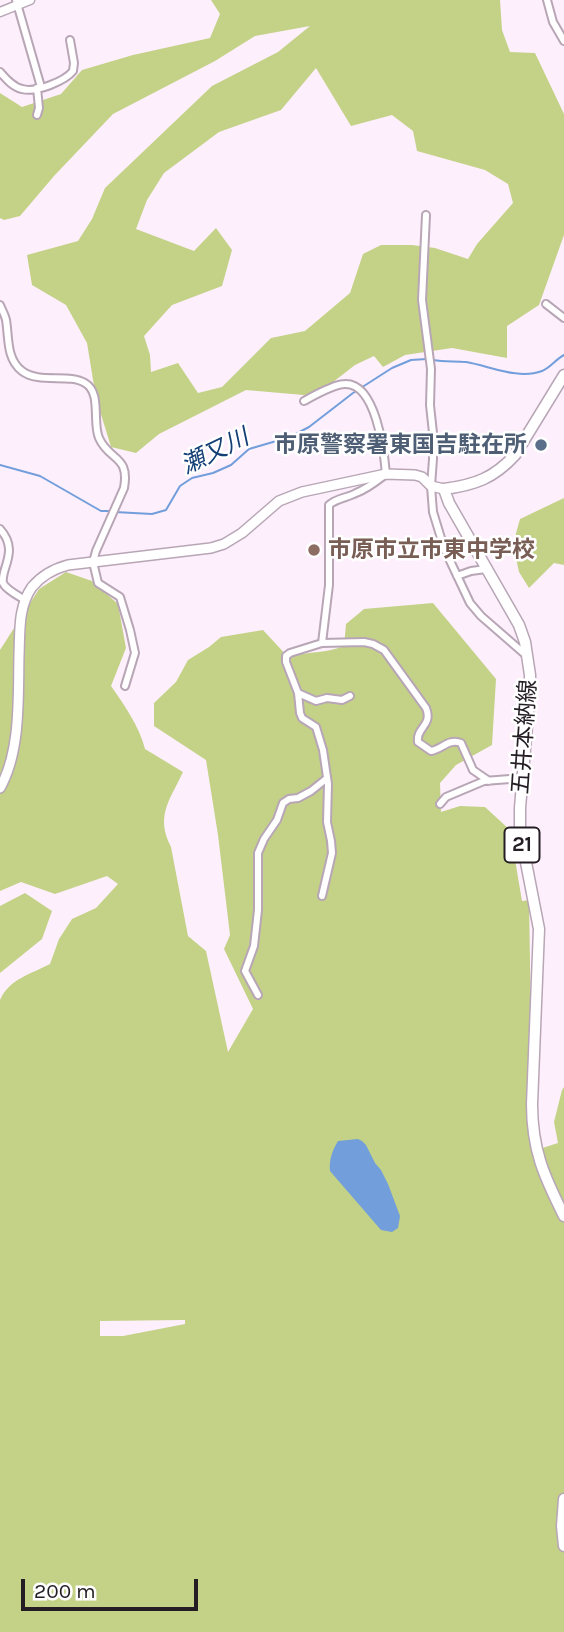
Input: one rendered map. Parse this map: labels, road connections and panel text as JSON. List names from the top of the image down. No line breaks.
{"streets":{"main road":["五井本納線","21"]},"water":["瀬又川"],"places":["市原警察署東国吉駐在所","市原市立市東中学校"],"scale_bar":"200 m"}
